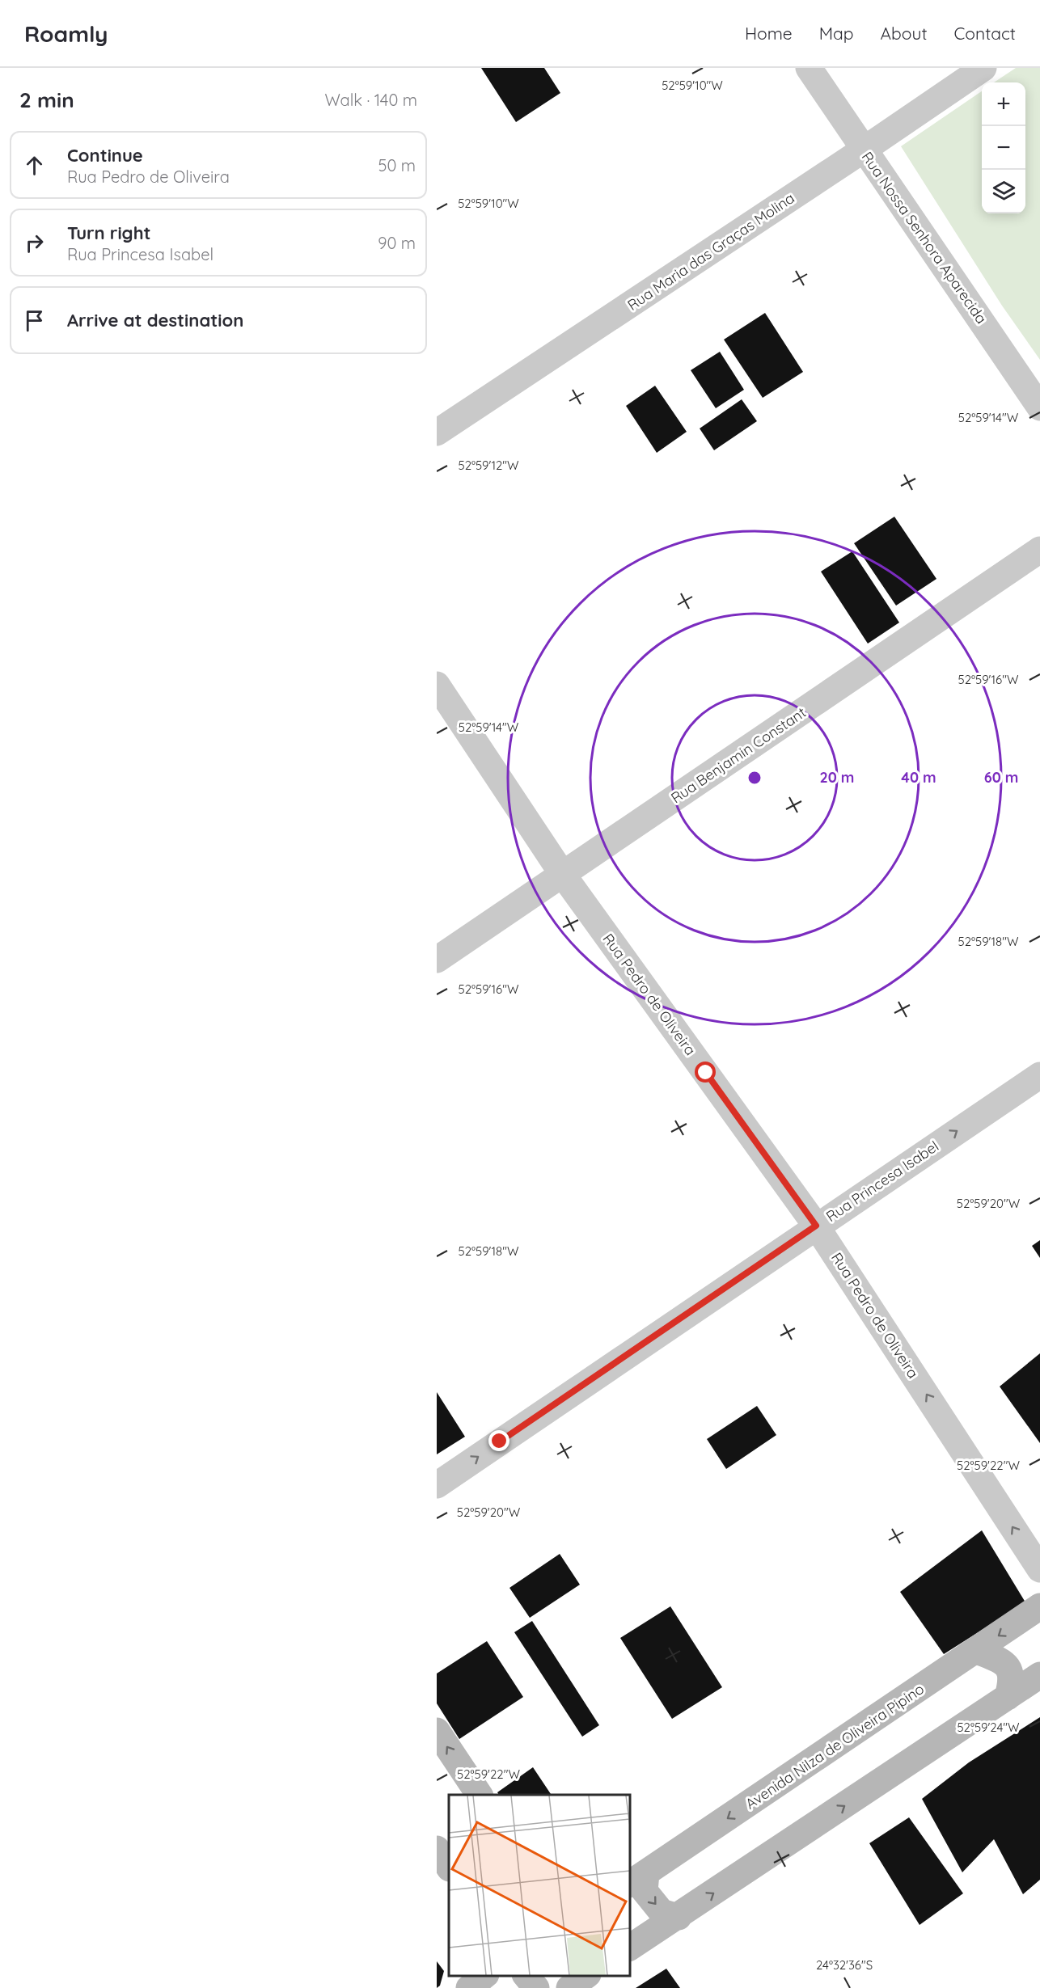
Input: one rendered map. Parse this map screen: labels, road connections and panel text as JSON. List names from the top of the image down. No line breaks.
{"streets":{"main road":["Avenida Nilza de Oliveira Pipino"],"street":["Rua Nossa Senhora Aparecida","Rua Maria das Graças Molina","Rua Benjamin Constant","Rua Pedro de Oliveira","Rua Princesa Isabel"]},"crossings":[["Rua Nossa Senhora Aparecida","Rua Maria das Graças Molina"],["Rua Benjamin Constant","Rua Pedro de Oliveira"],["Rua Pedro de Oliveira","Rua Princesa Isabel"]],"one_way":["Rua Pedro de Oliveira","Rua Princesa Isabel"],"page":{"header":"Roamly","nav":["Home","Map","About","Contact"],"heading":["2 min","Walk · 140 m"],"map_buttons":["+","−"],"list":[["Continue","Rua Pedro de Oliveira","50 m"],["Turn right","Rua Princesa Isabel","90 m"],"Arrive at destination"]},"coordinates":["52°59'10\"W","52°59'14\"W","52°59'12\"W","52°59'16\"W","52°59'18\"W","52°59'20\"W","52°59'22\"W","52°59'24\"W","24°32'36\"S"],"rings":["20 m","40 m","60 m"]}
